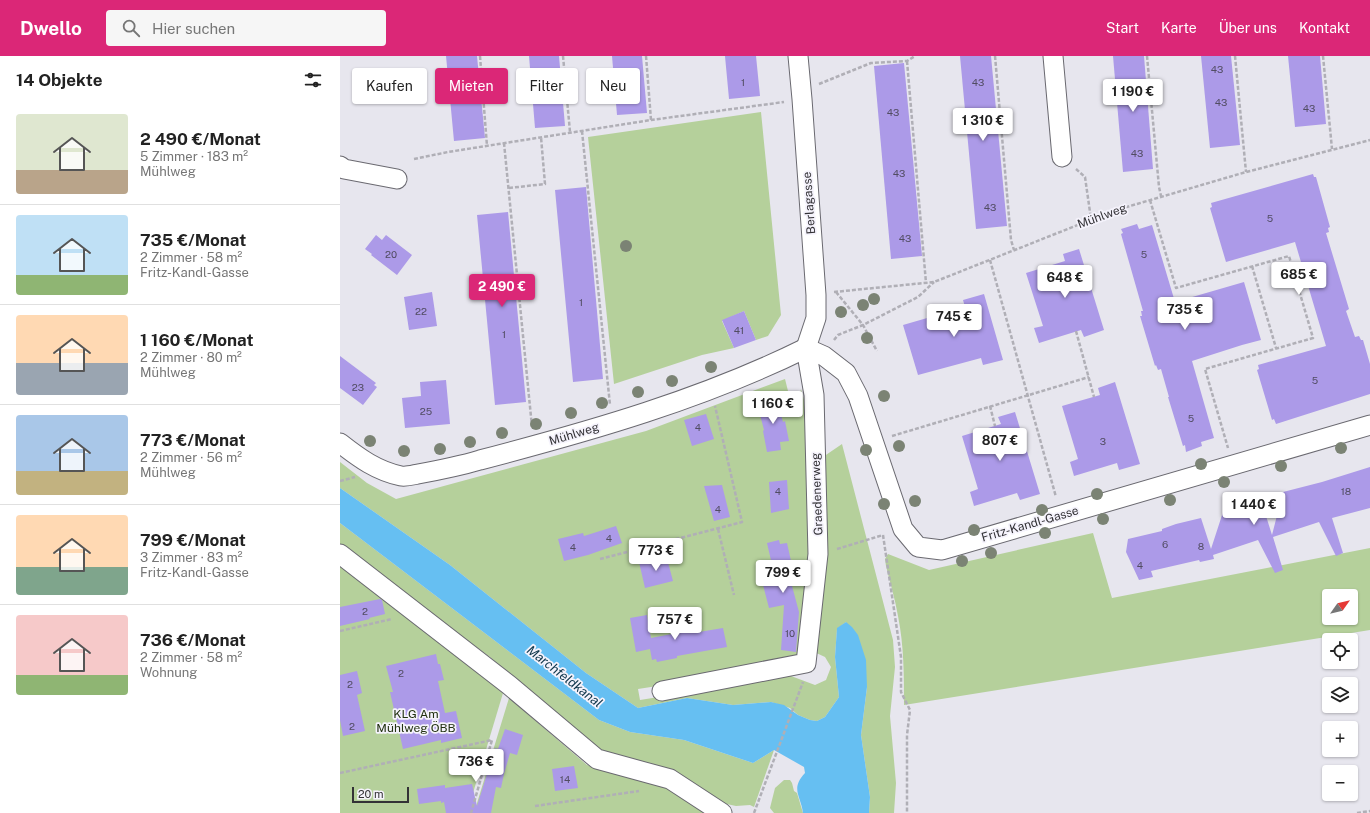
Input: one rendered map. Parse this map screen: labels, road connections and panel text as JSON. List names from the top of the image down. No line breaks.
{"streets":{"street":["Berlagasse","Mühlweg","Graedenerweg","Fritz-Kandl-Gasse"]},"crossings":[["Berlagasse","Mühlweg"],["Berlagasse","Graedenerweg"],["Berlagasse","Fritz-Kandl-Gasse"],["Mühlweg","Graedenerweg"],["Mühlweg","Fritz-Kandl-Gasse"],["Graedenerweg","Fritz-Kandl-Gasse"]],"water":["Marchfeldkanal"],"parks":["KLG Am Mühlweg ÖBB"],"house_numbers":["43","1","43","43","43","43","43","43","43","5","43","20","5","1","22","41","1","5","23","25","5","4","3","4","18","4","4","6","8","4","4","2","10","2","2","2","14"],"scale_bar":"20 m","north":"top right","page":{"header":"Dwello","search":"Hier suchen","nav":["Start","Karte","Über uns","Kontakt"],"heading":"14 Objekte","chip":["Kaufen","Mieten","Filter","Neu"],"price":["1 190 €","1 310 €","685 €","648 €","2 490 €","735 €","745 €","1 160 €","807 €","1 440 €","773 €","799 €","757 €","736 €"],"list":[{"name":"2 490 €/Monat","note":"5 Zimmer · 183 m² · Mühlweg"},{"name":"735 €/Monat","note":"2 Zimmer · 58 m² · Fritz-Kandl-Gasse"},{"name":"1 160 €/Monat","note":"2 Zimmer · 80 m² · Mühlweg"},{"name":"773 €/Monat","note":"2 Zimmer · 56 m² · Mühlweg"},{"name":"799 €/Monat","note":"3 Zimmer · 83 m² · Fritz-Kandl-Gasse"},{"name":"736 €/Monat","note":"2 Zimmer · 58 m² · Wohnung"}],"map_buttons":["+","−"],"scale":"20 m"}}
